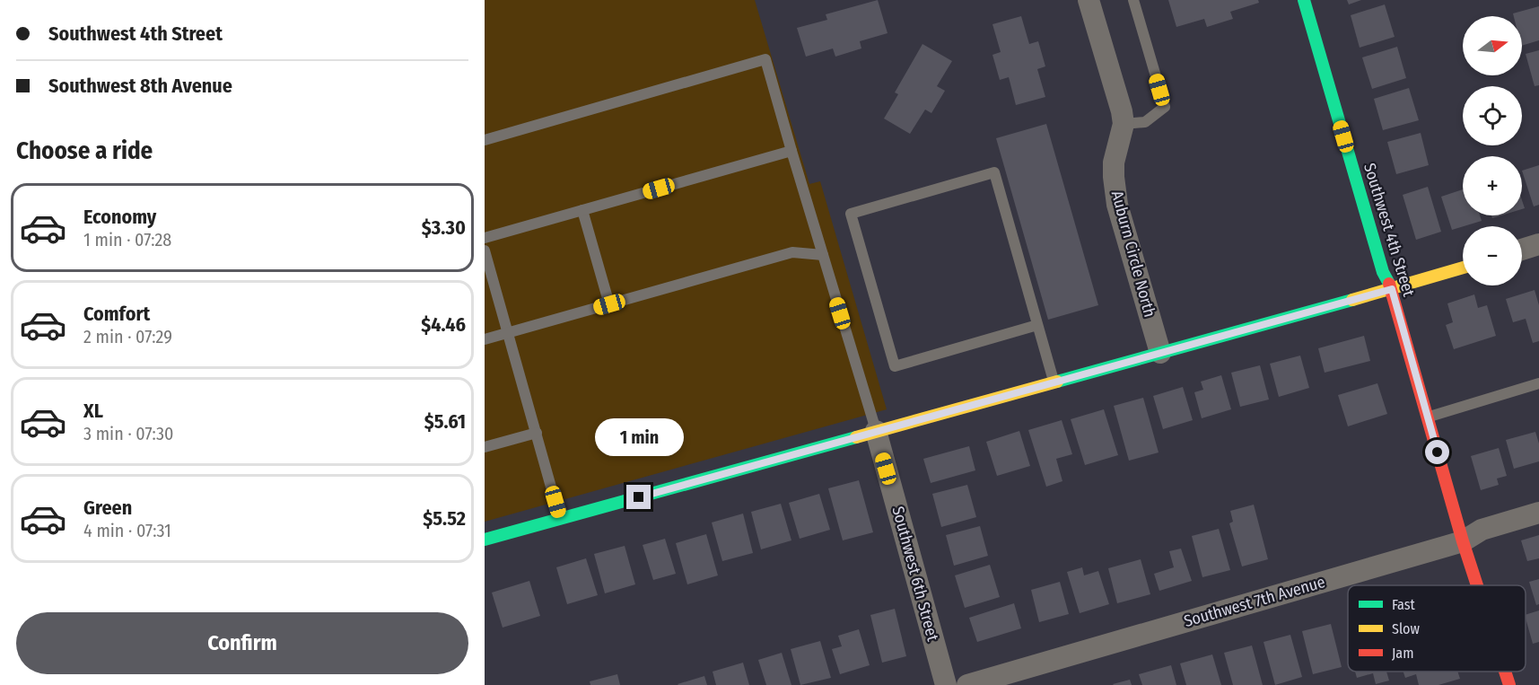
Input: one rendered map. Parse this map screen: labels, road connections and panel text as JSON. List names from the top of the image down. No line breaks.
{"streets":{"street":["Southwest 4th Street","Auburn Circle North","Southwest 6th Street","Southwest 7th Avenue"]},"crossings":[["Southwest 4th Street","Southwest 7th Avenue"]],"legend":["Fast","Slow","Jam"],"north":"right","page":{"banner":["Southwest 4th Street","Southwest 8th Avenue"],"map_buttons":["+","−"],"heading":"Choose a ride","list":[{"name":"Economy","note":"1 min · 07:28","value":"$3.30"},{"name":"Comfort","note":"2 min · 07:29","value":"$4.46"},{"name":"XL","note":"3 min · 07:30","value":"$5.61"},{"name":"Green","note":"4 min · 07:31","value":"$5.52"}],"bubble":"1 min","buttons":"Confirm"}}
